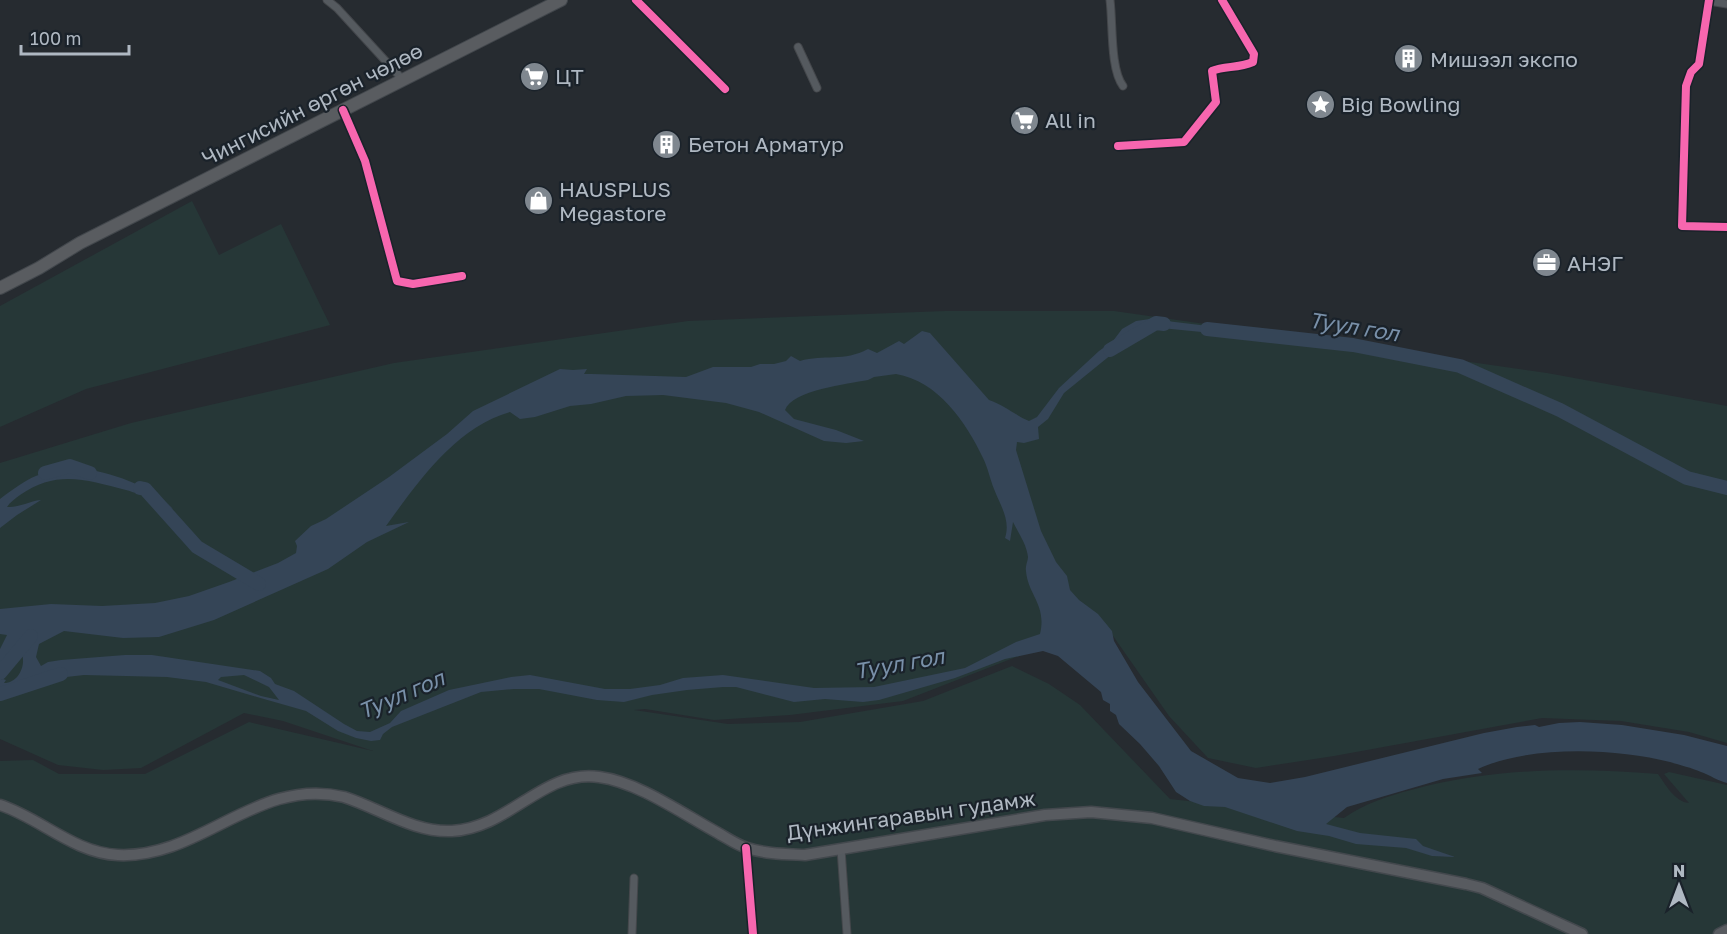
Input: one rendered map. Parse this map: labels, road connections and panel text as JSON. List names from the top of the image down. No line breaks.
{"streets":{"highway":["Чингисийн өргөн чөлөө"],"main road":["Дүнжингаравын гудамж"]},"water":["Туул гол"],"places":{"building":["Мишээл экспо","Бетон Арматур"],"supermarket":["ЦТ","All in"],"place":["Big Bowling"],"shop":["HAUSPLUS Megastore"],"office":["АНЭГ"]},"scale_bar":"100 m","north":"top"}
